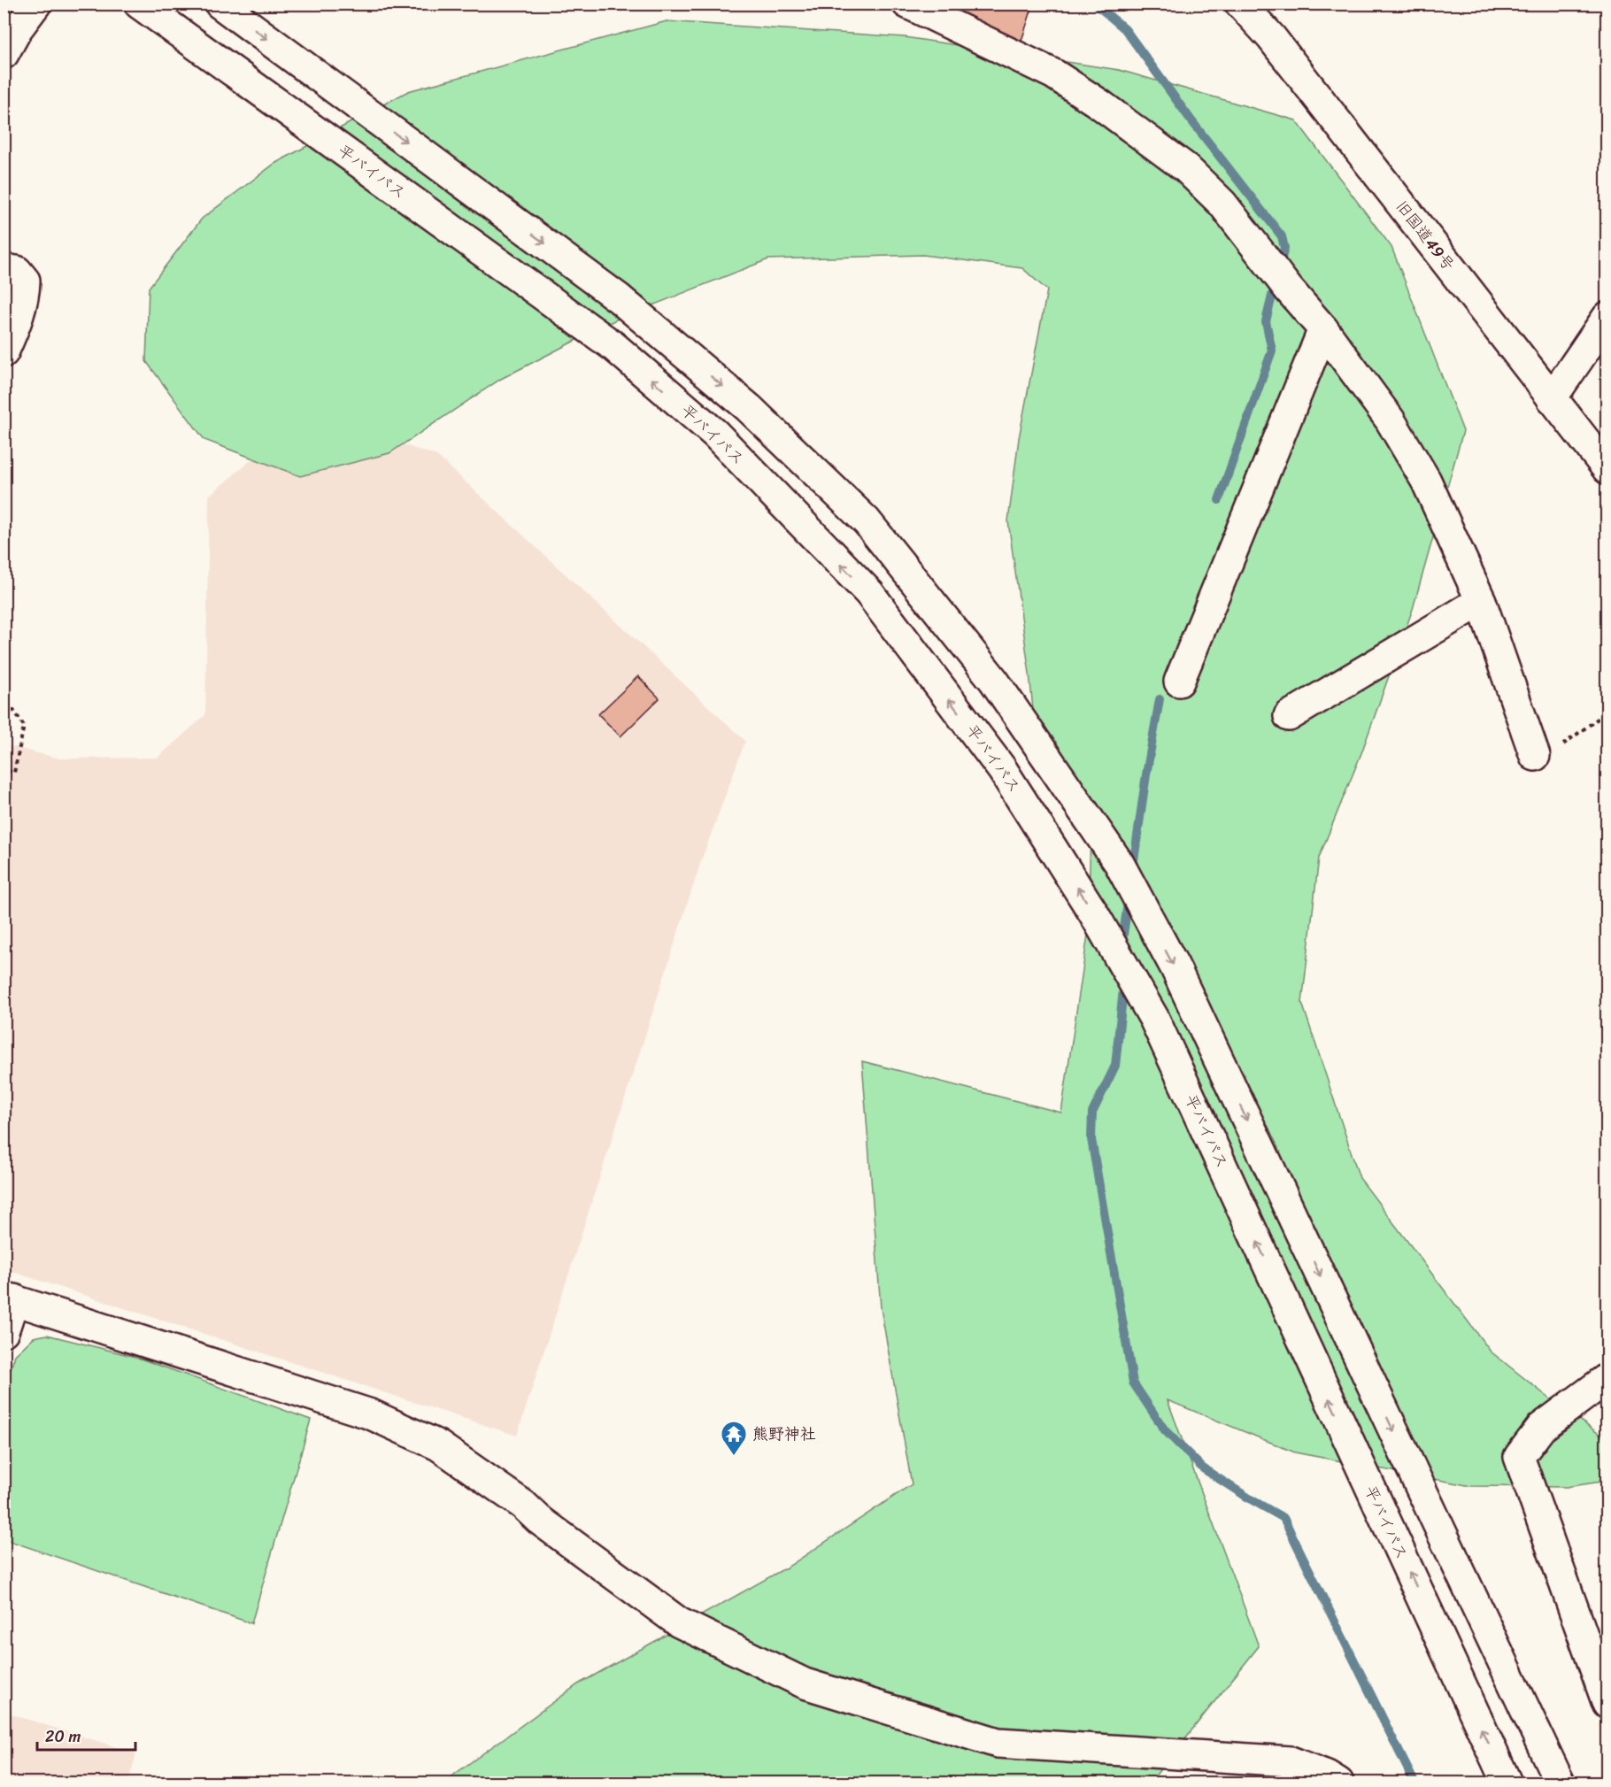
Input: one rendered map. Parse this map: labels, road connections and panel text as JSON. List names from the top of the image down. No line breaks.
{"streets":{"main road":["平バイパス","旧国道49号"]},"places":{"temple":["熊野神社"]},"scale_bar":"20 m"}
